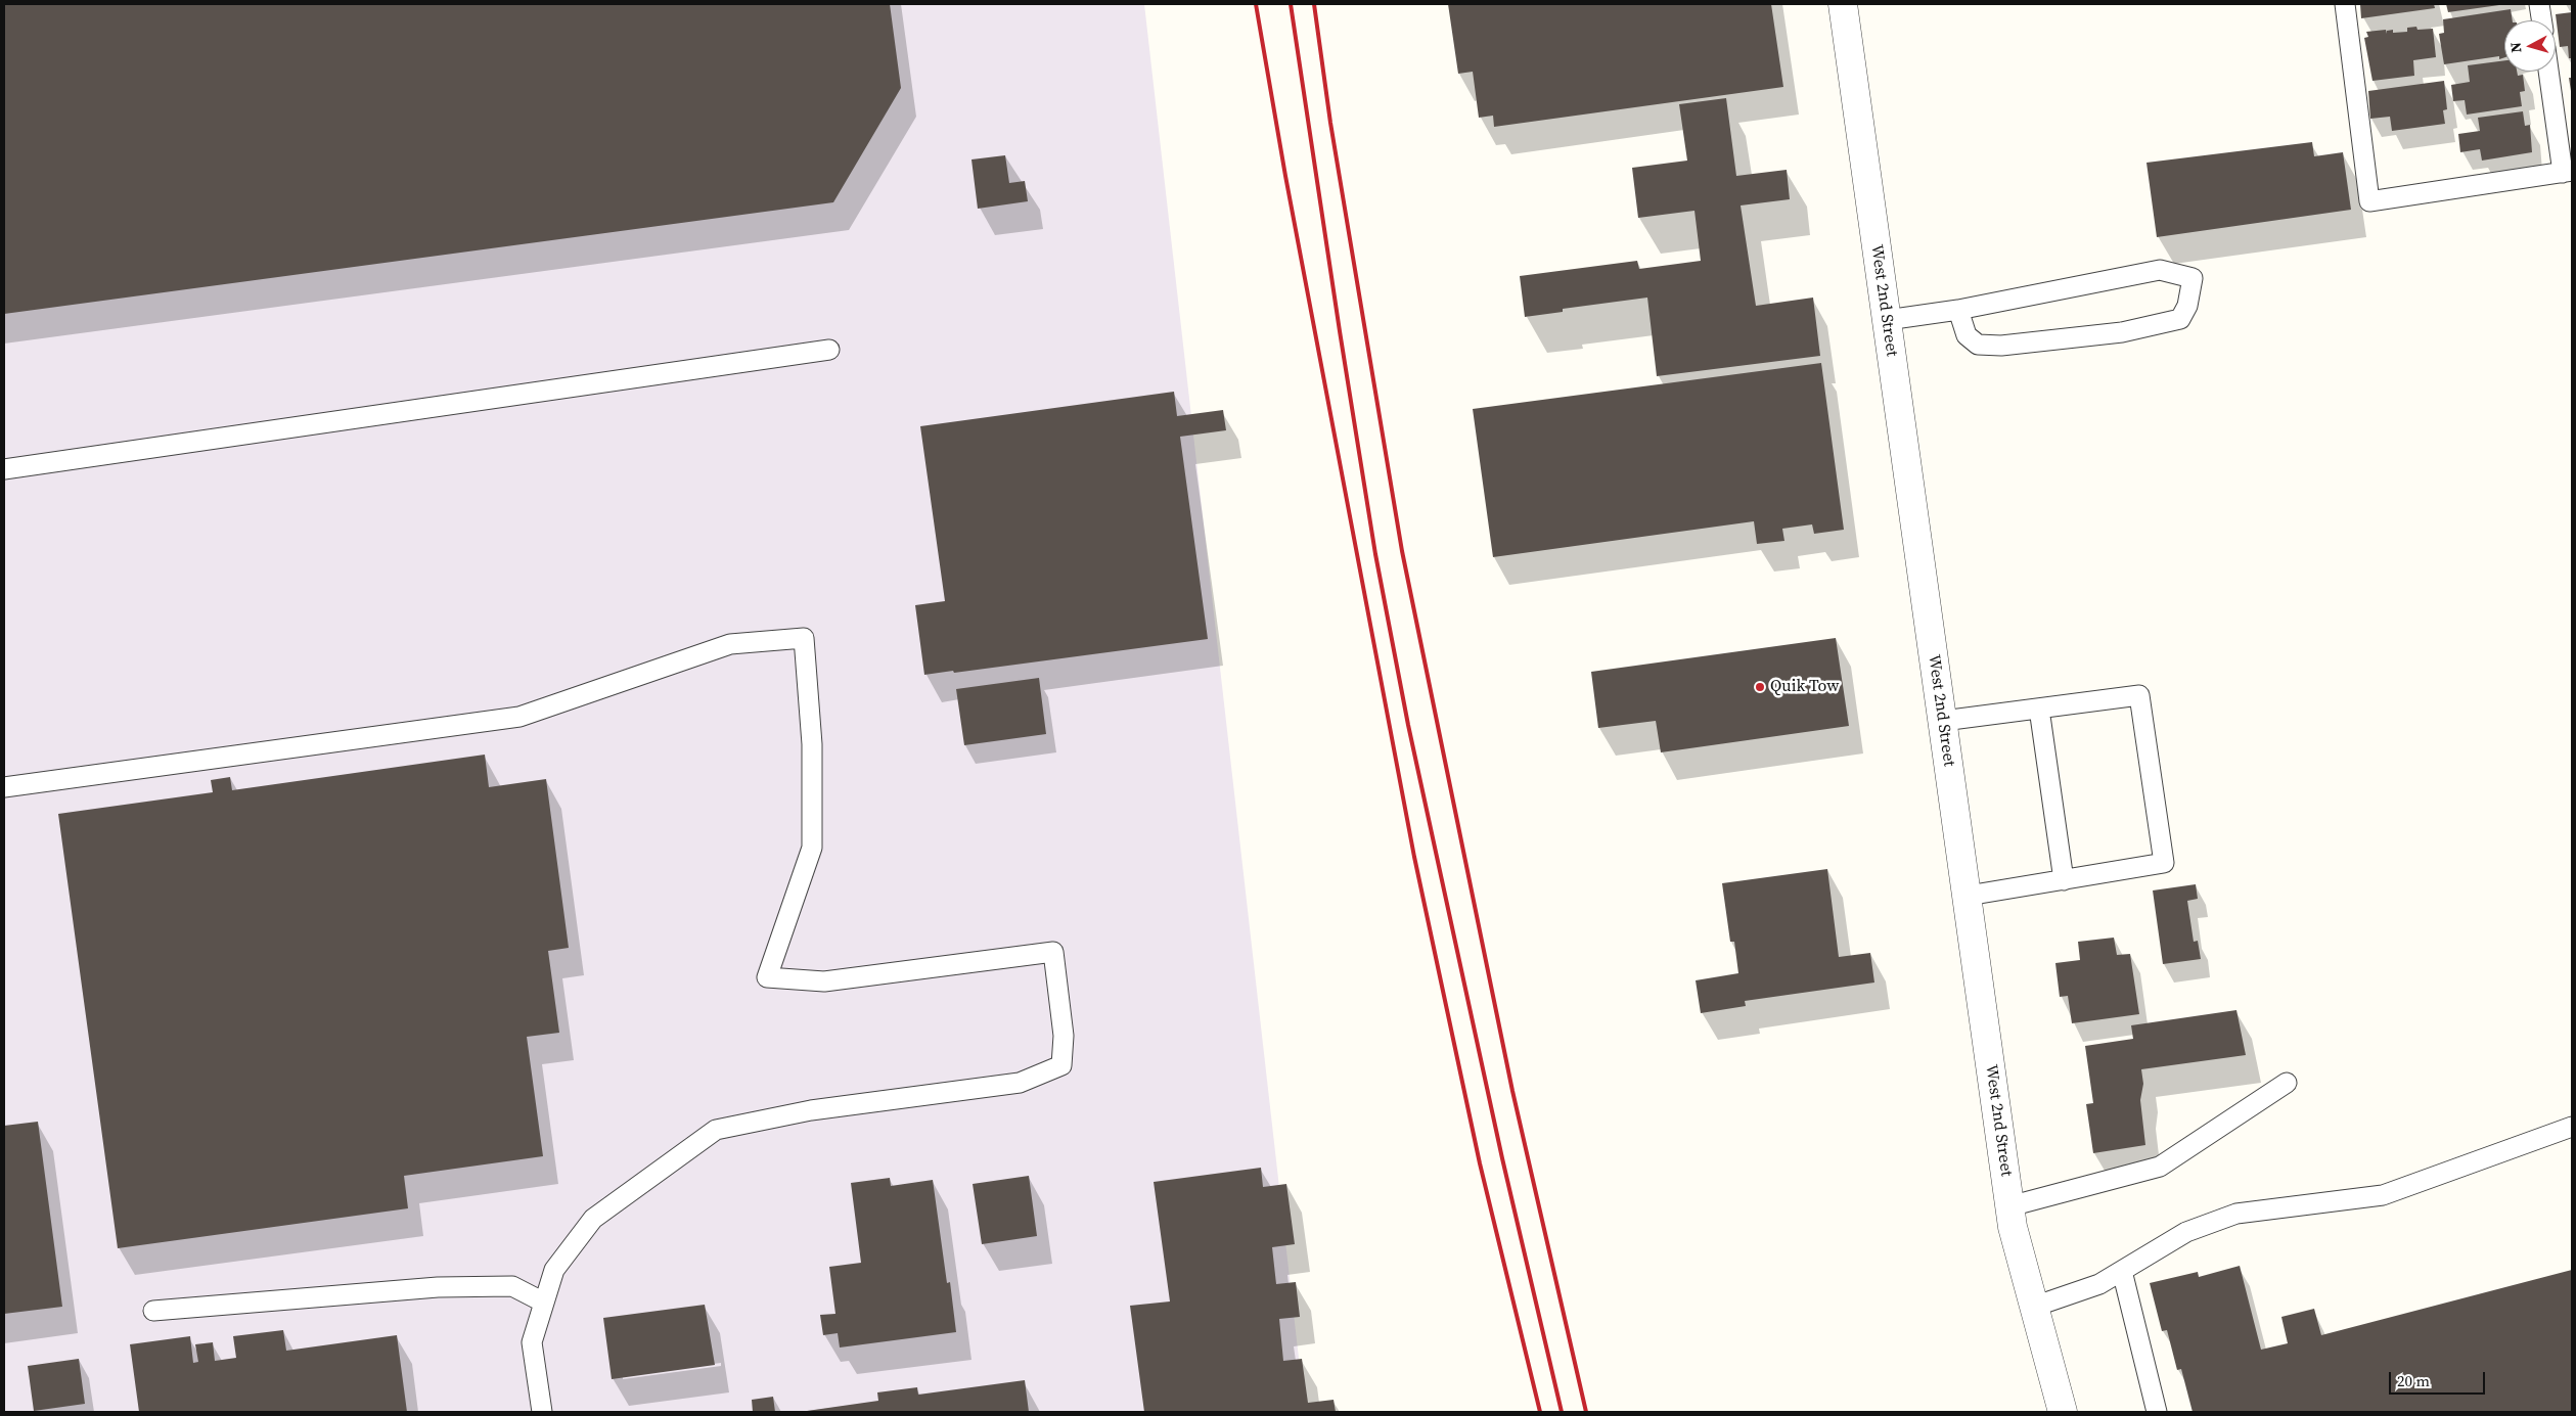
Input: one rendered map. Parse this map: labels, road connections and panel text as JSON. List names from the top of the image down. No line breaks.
{"streets":{"street":["West 2nd Street"]},"places":["Quik Tow"],"scale_bar":"20 m","north":"left"}
